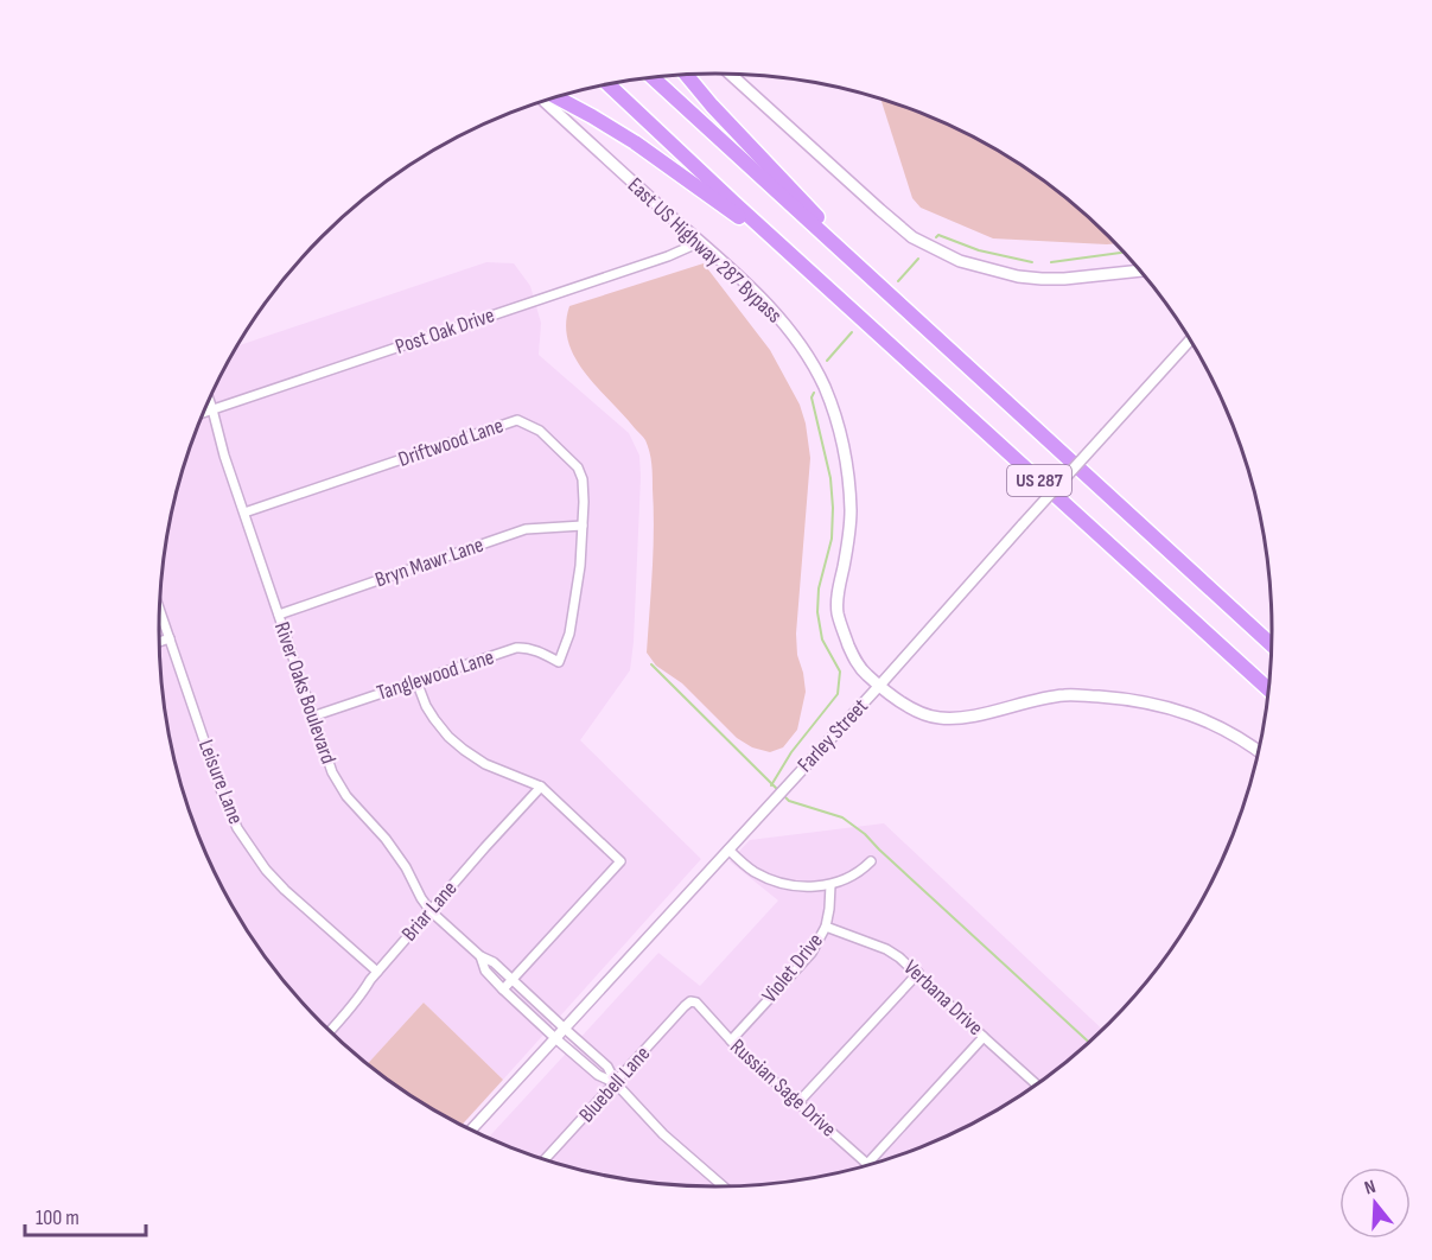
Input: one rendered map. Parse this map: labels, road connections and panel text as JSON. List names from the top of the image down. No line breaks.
{"streets":{"highway":["US 287"],"main road":["East US Highway 287 Bypass"],"street":["Post Oak Drive","Driftwood Lane","Bryn Mawr Lane","Tanglewood Lane","River Oaks Boulevard","Farley Street","Leisure Lane","Briar Lane","Violet Drive","Verbana Drive","Bluebell Lane","Russian Sage Drive"]},"crossings":[["East US Highway 287 Bypass","Post Oak Drive"],["East US Highway 287 Bypass","Farley Street"],["Post Oak Drive","River Oaks Boulevard"],["Driftwood Lane","Bryn Mawr Lane"],["Driftwood Lane","Tanglewood Lane"],["Driftwood Lane","River Oaks Boulevard"],["Bryn Mawr Lane","River Oaks Boulevard"],["Tanglewood Lane","River Oaks Boulevard"],["River Oaks Boulevard","Farley Street"],["River Oaks Boulevard","Briar Lane"],["River Oaks Boulevard","Bluebell Lane"],["Leisure Lane","Briar Lane"],["Violet Drive","Verbana Drive"],["Violet Drive","Russian Sage Drive"],["Bluebell Lane","Russian Sage Drive"]],"scale_bar":"100 m","north":"top"}
